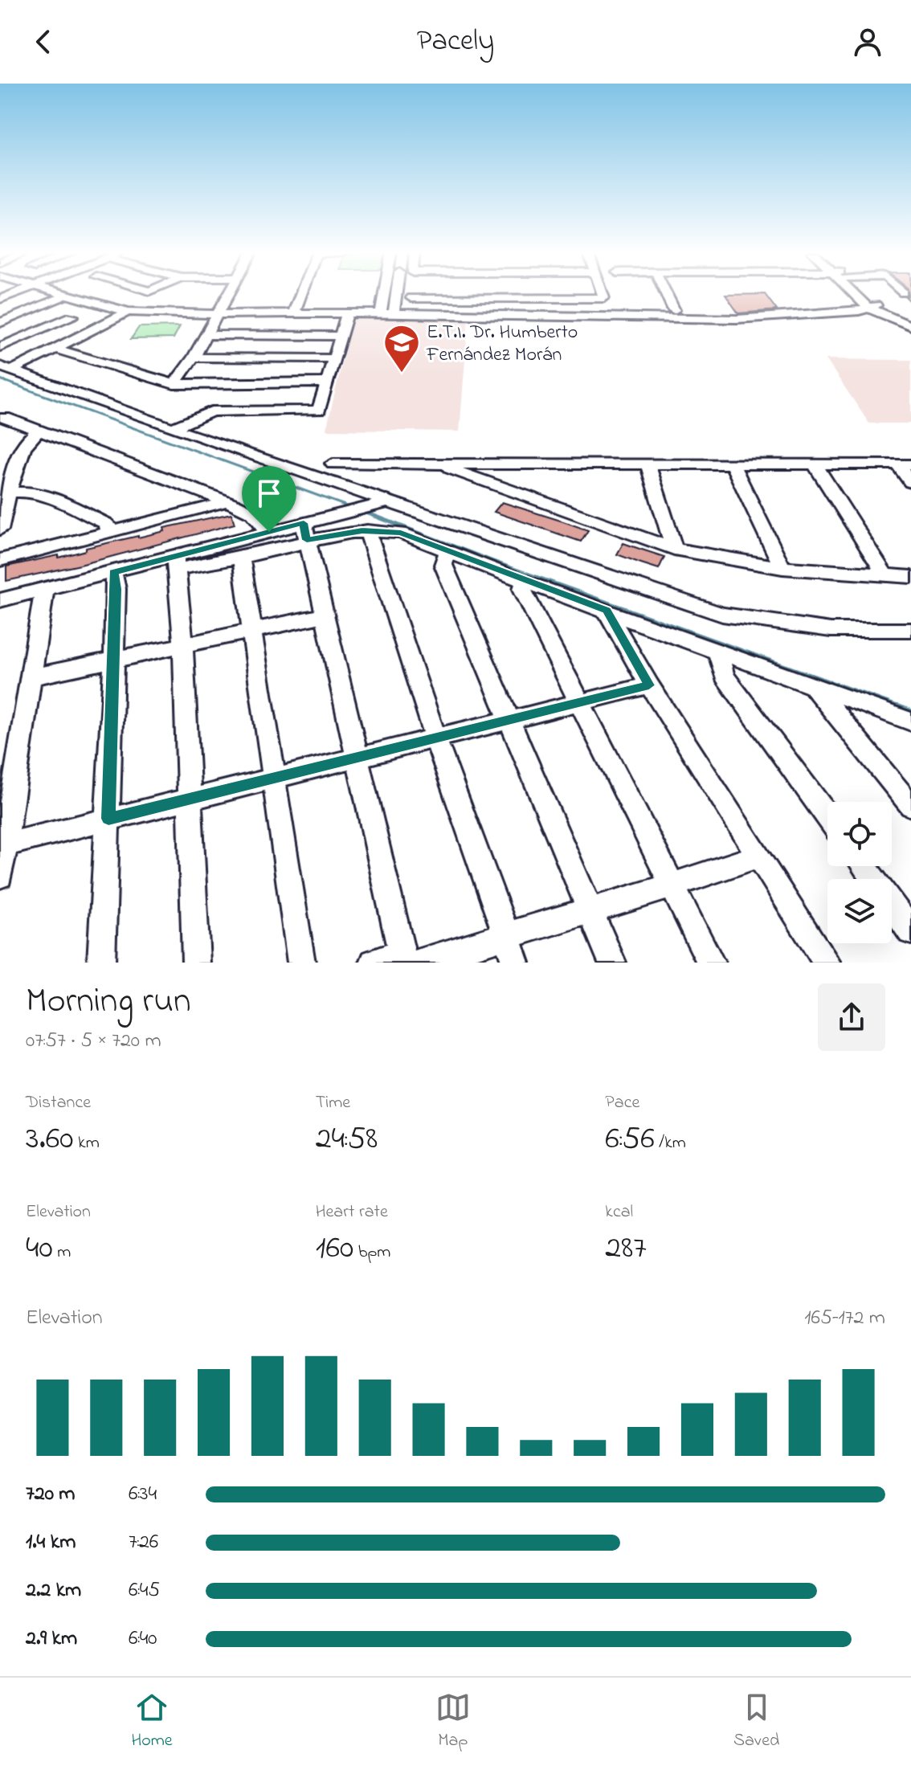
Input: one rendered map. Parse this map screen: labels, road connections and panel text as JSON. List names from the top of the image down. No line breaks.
{"places":{"school or university":["E.T.I. Dr. Humberto Fernández Morán"]},"page":{"header":"Pacely","heading":["Morning run","07:57 · 5 × 720 m"],"stats":[["Distance","3.60 km"],["Time","24:58"],["Pace","6:56 /km"],["Elevation","40 m"],["Heart rate","160 bpm"],["kcal","287"]],"chart":["Elevation","165–172 m"],"list":[{"name":"720 m","note":"6:34"},{"name":"1.4 km","note":"7:26"},{"name":"2.2 km","note":"6:45"},{"name":"2.9 km","note":"6:40"}],"tabs":["Home","Map","Saved"]}}
